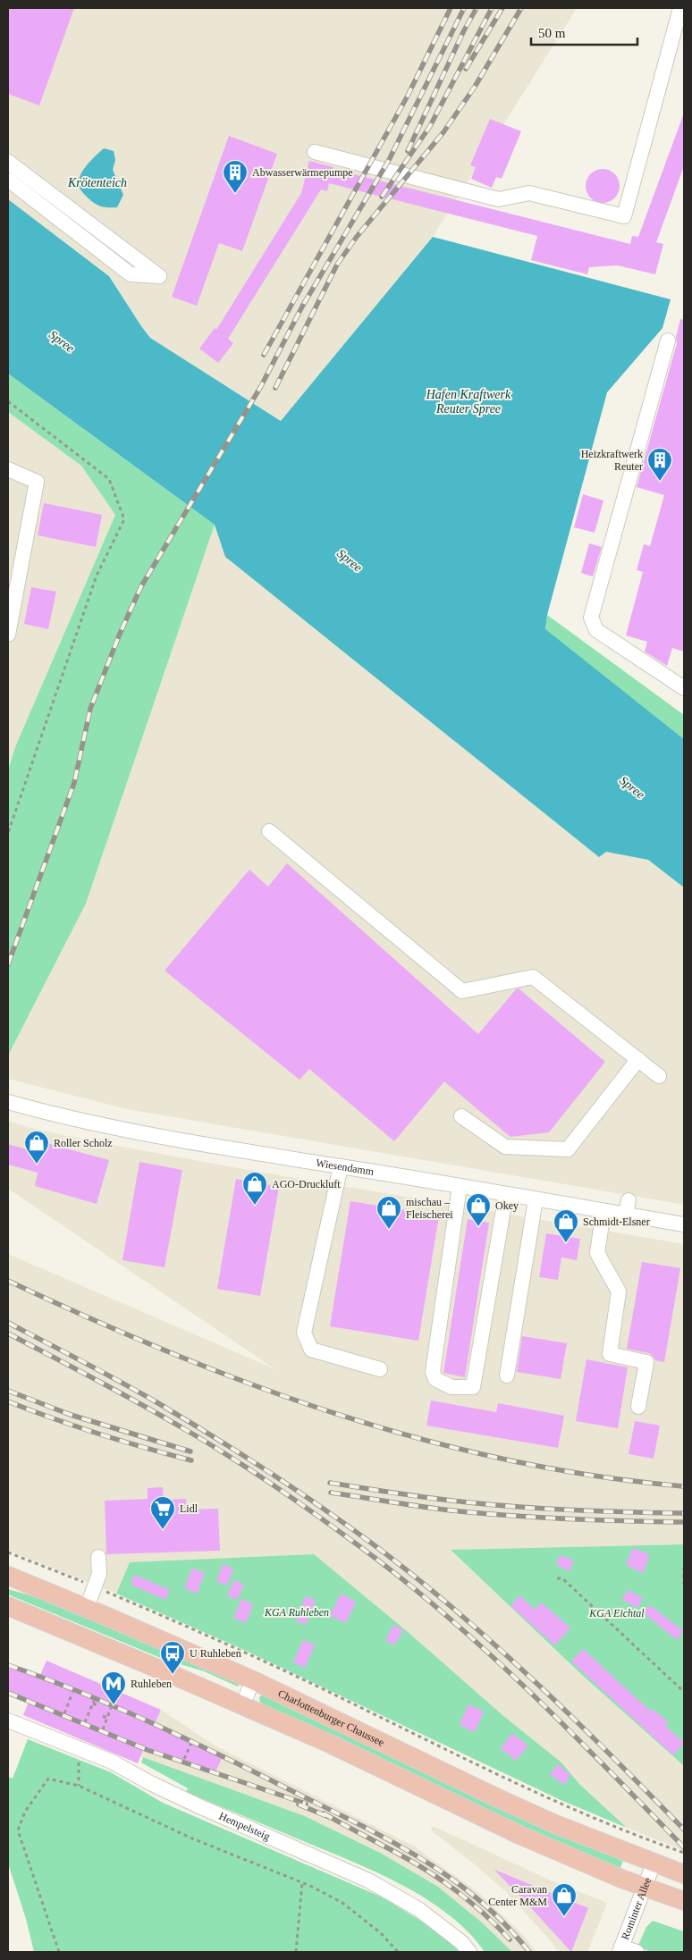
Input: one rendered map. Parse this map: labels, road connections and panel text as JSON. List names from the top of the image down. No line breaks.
{"streets":{"main road":["Charlottenburger Chaussee"],"street":["Wiesendamm","Hempelsteig","Rominter Allee"]},"crossings":[["Charlottenburger Chaussee","Rominter Allee"]],"water":["Krötenteich","Spree","Hafen Kraftwerk Reuter Spree"],"parks":["KGA Ruhleben","KGA Eichtal"],"places":{"building":["Abwasserwärmepumpe","Heizkraftwerk Reuter"],"shop":["Roller Scholz","AGO-Druckluft","Okey","mischau – Fleischerei","Schmidt-Elsner","Caravan Center M&M"],"supermarket":["Lidl"],"bus stop":["U Ruhleben"],"metro station":["Ruhleben"]},"scale_bar":"50 m"}
